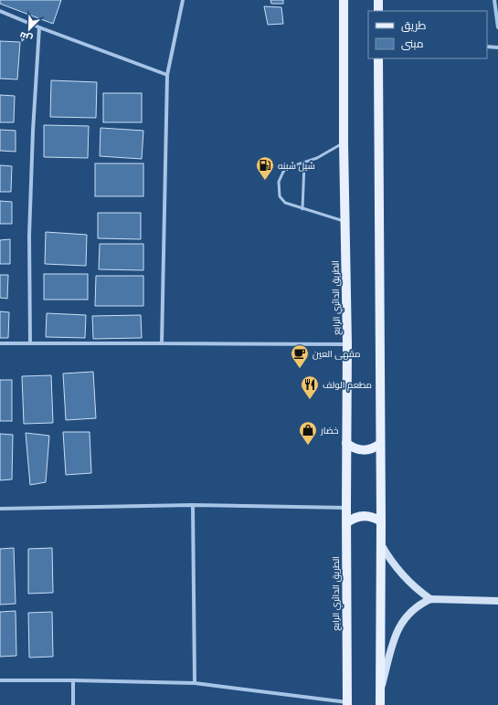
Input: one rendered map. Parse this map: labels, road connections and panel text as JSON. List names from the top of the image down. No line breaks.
{"streets":{"main road":["الطريق الدائري الرابع"]},"places":{"fuel station":["شيل شبنه"],"cafe":["مقهى العين"],"restaurant":["مطعم الولف"],"shop":["خضار"]},"legend":["طريق","مبنى"],"north":"bottom left"}
